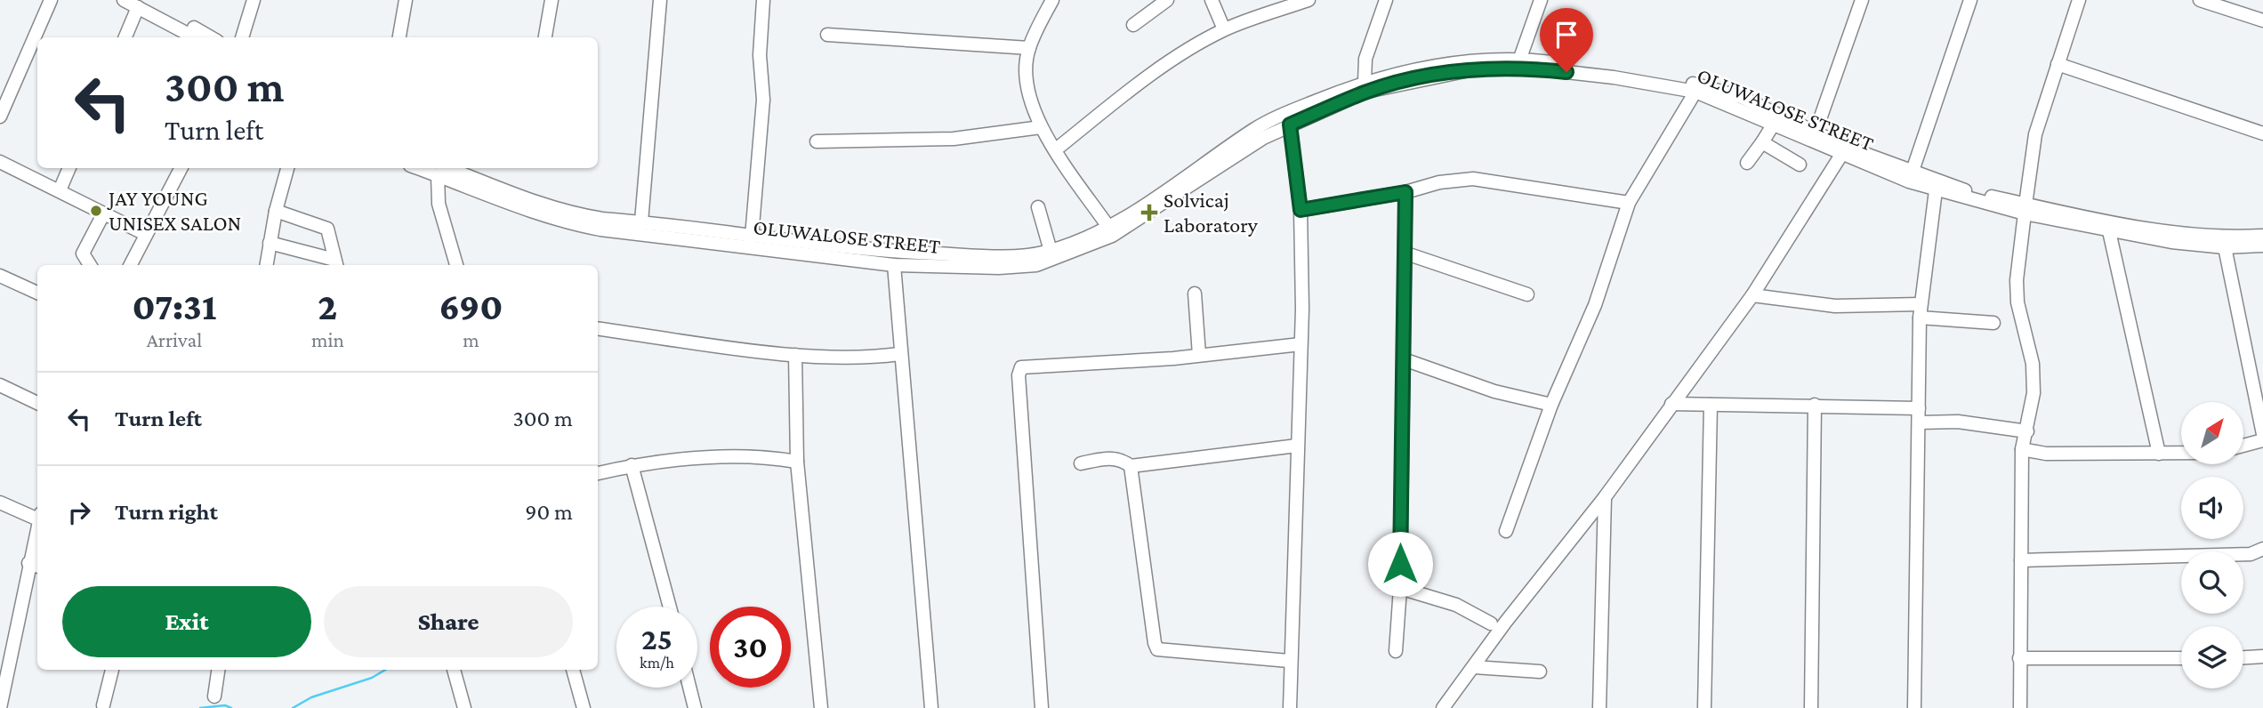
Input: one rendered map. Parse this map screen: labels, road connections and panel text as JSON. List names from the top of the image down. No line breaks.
{"streets":{"street":["OLUWALOSE STREET"]},"places":{"other":["JAY YOUNG UNISEX SALON"],"health":["Solvicaj Laboratory"]},"north":"top right","page":{"turn":["300 m","Turn left"],"eta":["07:31","Arrival","2","min","690","m"],"list":[{"name":"Turn left","value":"300 m"},{"name":"Turn right","value":"90 m"}],"buttons":["Exit","Share"],"speed":"25 km/h","limit":"30"}}
